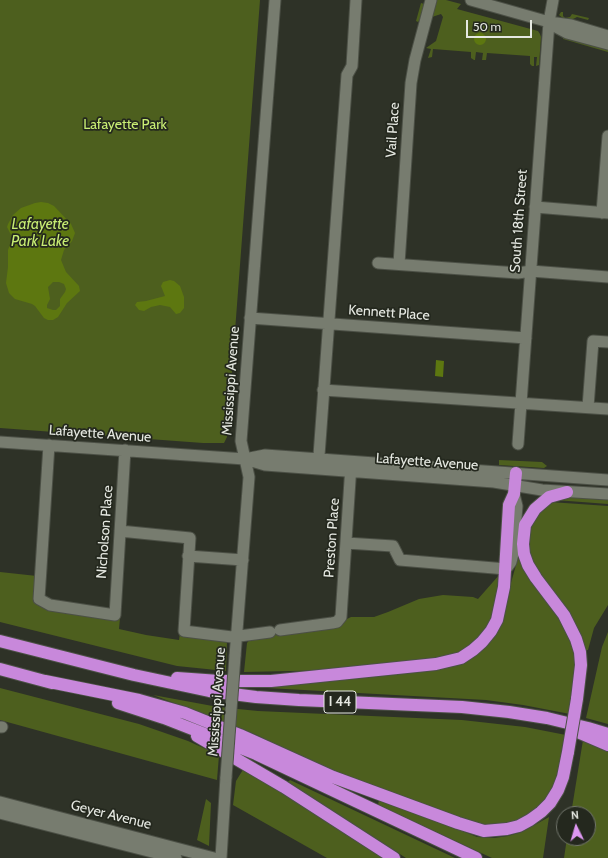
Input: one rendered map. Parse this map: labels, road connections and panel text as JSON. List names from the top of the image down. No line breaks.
{"streets":{"highway":["I 44"],"street":["Vail Place","South 18th Street","Kennett Place","Mississippi Avenue","Lafayette Avenue","Nicholson Place","Preston Place","Geyer Avenue"]},"crossings":[["South 18th Street","Kennett Place"],["Kennett Place","Mississippi Avenue"],["Mississippi Avenue","Lafayette Avenue"],["Mississippi Avenue","Preston Place"],["Lafayette Avenue","Nicholson Place"],["Lafayette Avenue","Preston Place"]],"water":["Lafayette Park Lake"],"parks":["Lafayette Park"],"scale_bar":"50 m","north":"top"}
